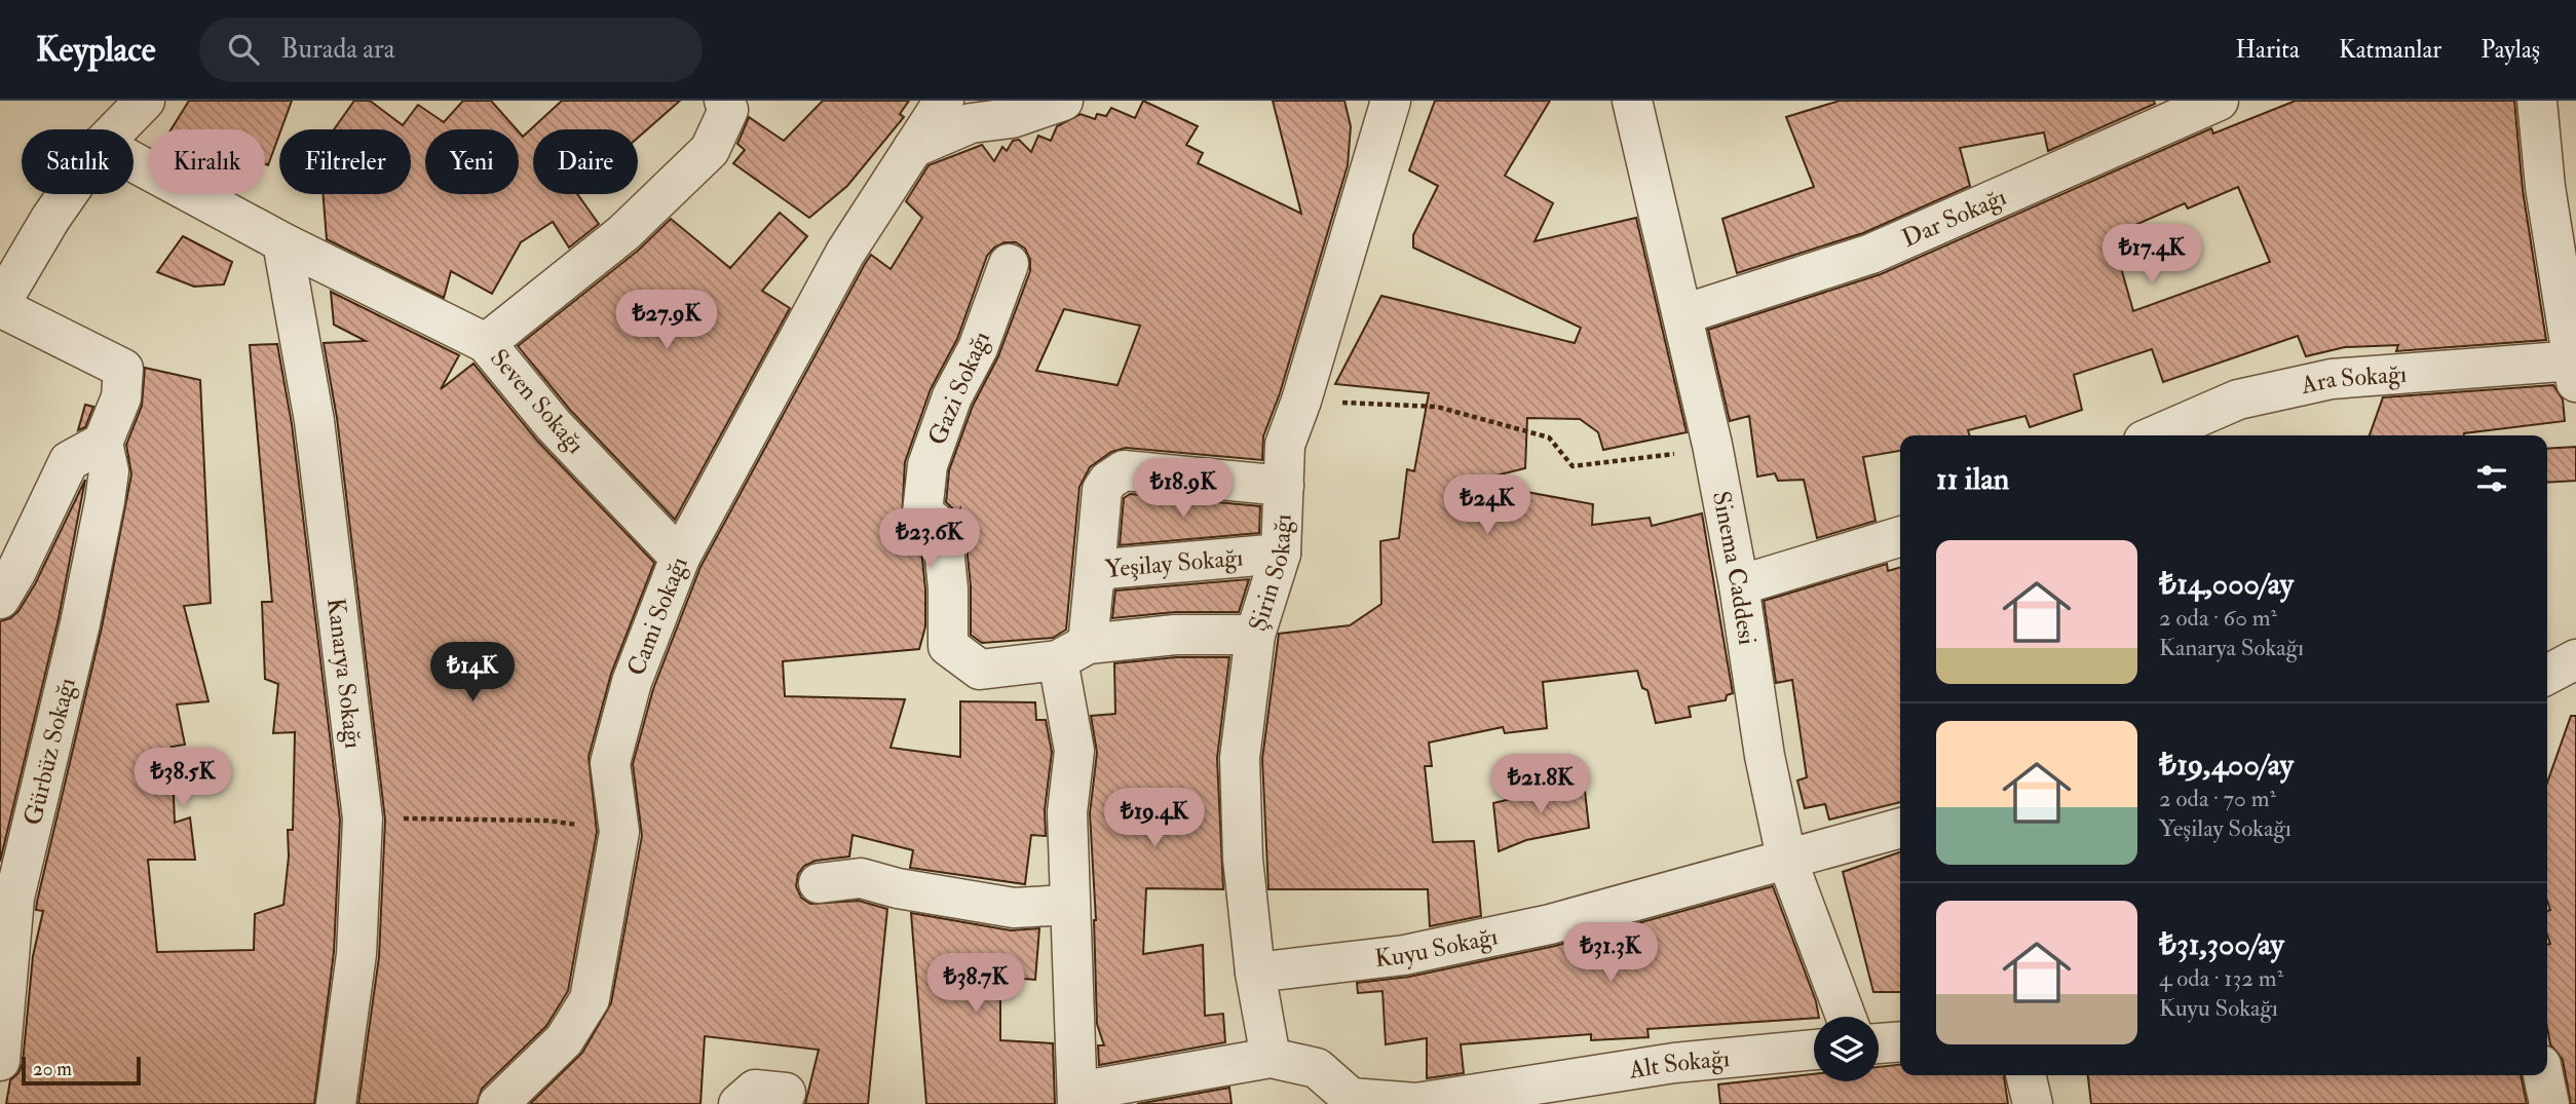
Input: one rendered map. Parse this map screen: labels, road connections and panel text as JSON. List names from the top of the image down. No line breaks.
{"streets":{"street":["Dar Sokağı","Ara Sokağı","Gazi Sokağı","Seven Sokağı","Yeşilay Sokağı","Sinema Caddesi","Şirin Sokağı","Cami Sokağı","Kanarya Sokağı","Gürbüz Sokağı","Kuyu Sokağı","Alt Sokağı"]},"crossings":[["Dar Sokağı","Sinema Caddesi"],["Gazi Sokağı","Yeşilay Sokağı"],["Seven Sokağı","Cami Sokağı"],["Yeşilay Sokağı","Şirin Sokağı"],["Yeşilay Sokağı","Alt Sokağı"],["Sinema Caddesi","Kuyu Sokağı"],["Şirin Sokağı","Kuyu Sokağı"],["Şirin Sokağı","Alt Sokağı"]],"scale_bar":"20 m","page":{"header":"Keyplace","search":"Burada ara","nav":["Harita","Katmanlar","Paylaş"],"chip":["Satılık","Kiralık","Filtreler","Yeni","Daire"],"price":["₺17.4K","₺27.9K","₺18.9K","₺24K","₺23.6K","₺14K","₺38.5K","₺21.8K","₺19.4K","₺31.3K","₺38.7K"],"heading":"11 ilan","list":[{"name":"₺14,000/ay","note":"2 oda · 60 m² · Kanarya Sokağı"},{"name":"₺19,400/ay","note":"2 oda · 70 m² · Yeşilay Sokağı"},{"name":"₺31,300/ay","note":"4 oda · 132 m² · Kuyu Sokağı"}],"scale":"20 m"}}
